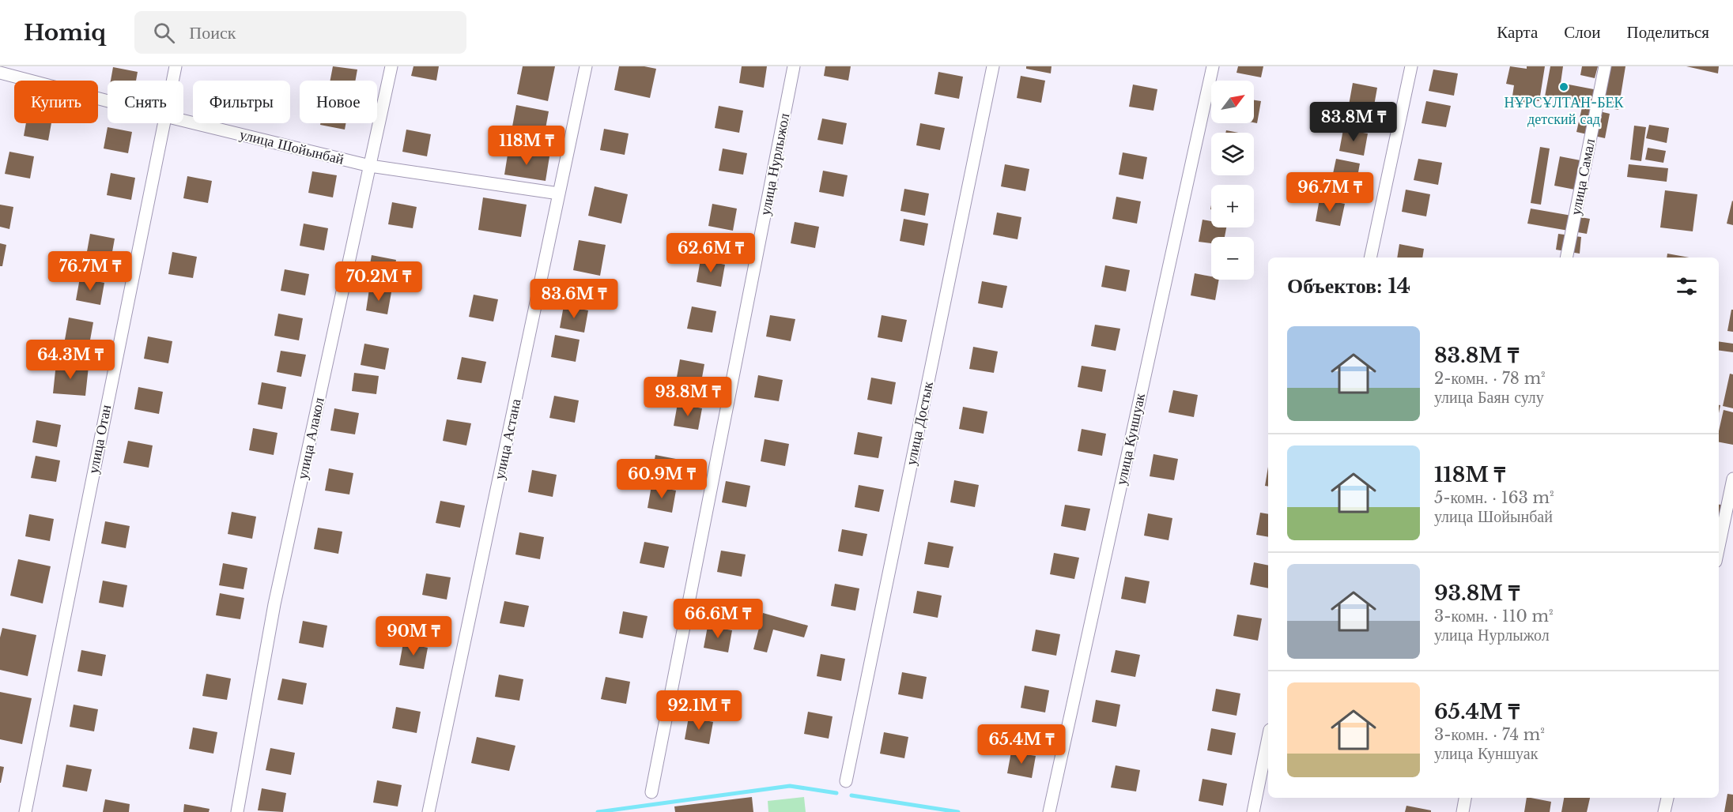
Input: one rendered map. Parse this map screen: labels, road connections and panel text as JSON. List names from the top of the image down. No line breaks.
{"streets":{"street":["улица Шойынбай","улица Нурлыжол","улица Самал","улица Достык","улица Алакол","улица Отан","улица Астана","улица Куншуак"]},"crossings":[["улица Шойынбай","улица Алакол"],["улица Шойынбай","улица Астана"]],"places":["НҰРСҰЛТАН-БЕК детский сад"],"north":"top right","page":{"header":"Homiq","search":"Поиск","nav":["Карта","Слои","Поделиться"],"map_buttons":["+","−"],"chip":["Купить","Снять","Фильтры","Новое"],"price":["83.8M ₸","118M ₸","96.7M ₸","62.6M ₸","76.7M ₸","70.2M ₸","83.6M ₸","64.3M ₸","93.8M ₸","60.9M ₸","66.6M ₸","90M ₸","92.1M ₸","65.4M ₸"],"heading":"Объектов: 14","list":[{"name":"83.8M ₸","note":"2-комн. · 78 m² · улица Баян сулу"},{"name":"118M ₸","note":"5-комн. · 163 m² · улица Шойынбай"},{"name":"93.8M ₸","note":"3-комн. · 110 m² · улица Нурлыжол"},{"name":"65.4M ₸","note":"3-комн. · 74 m² · улица Куншуак"}]}}
